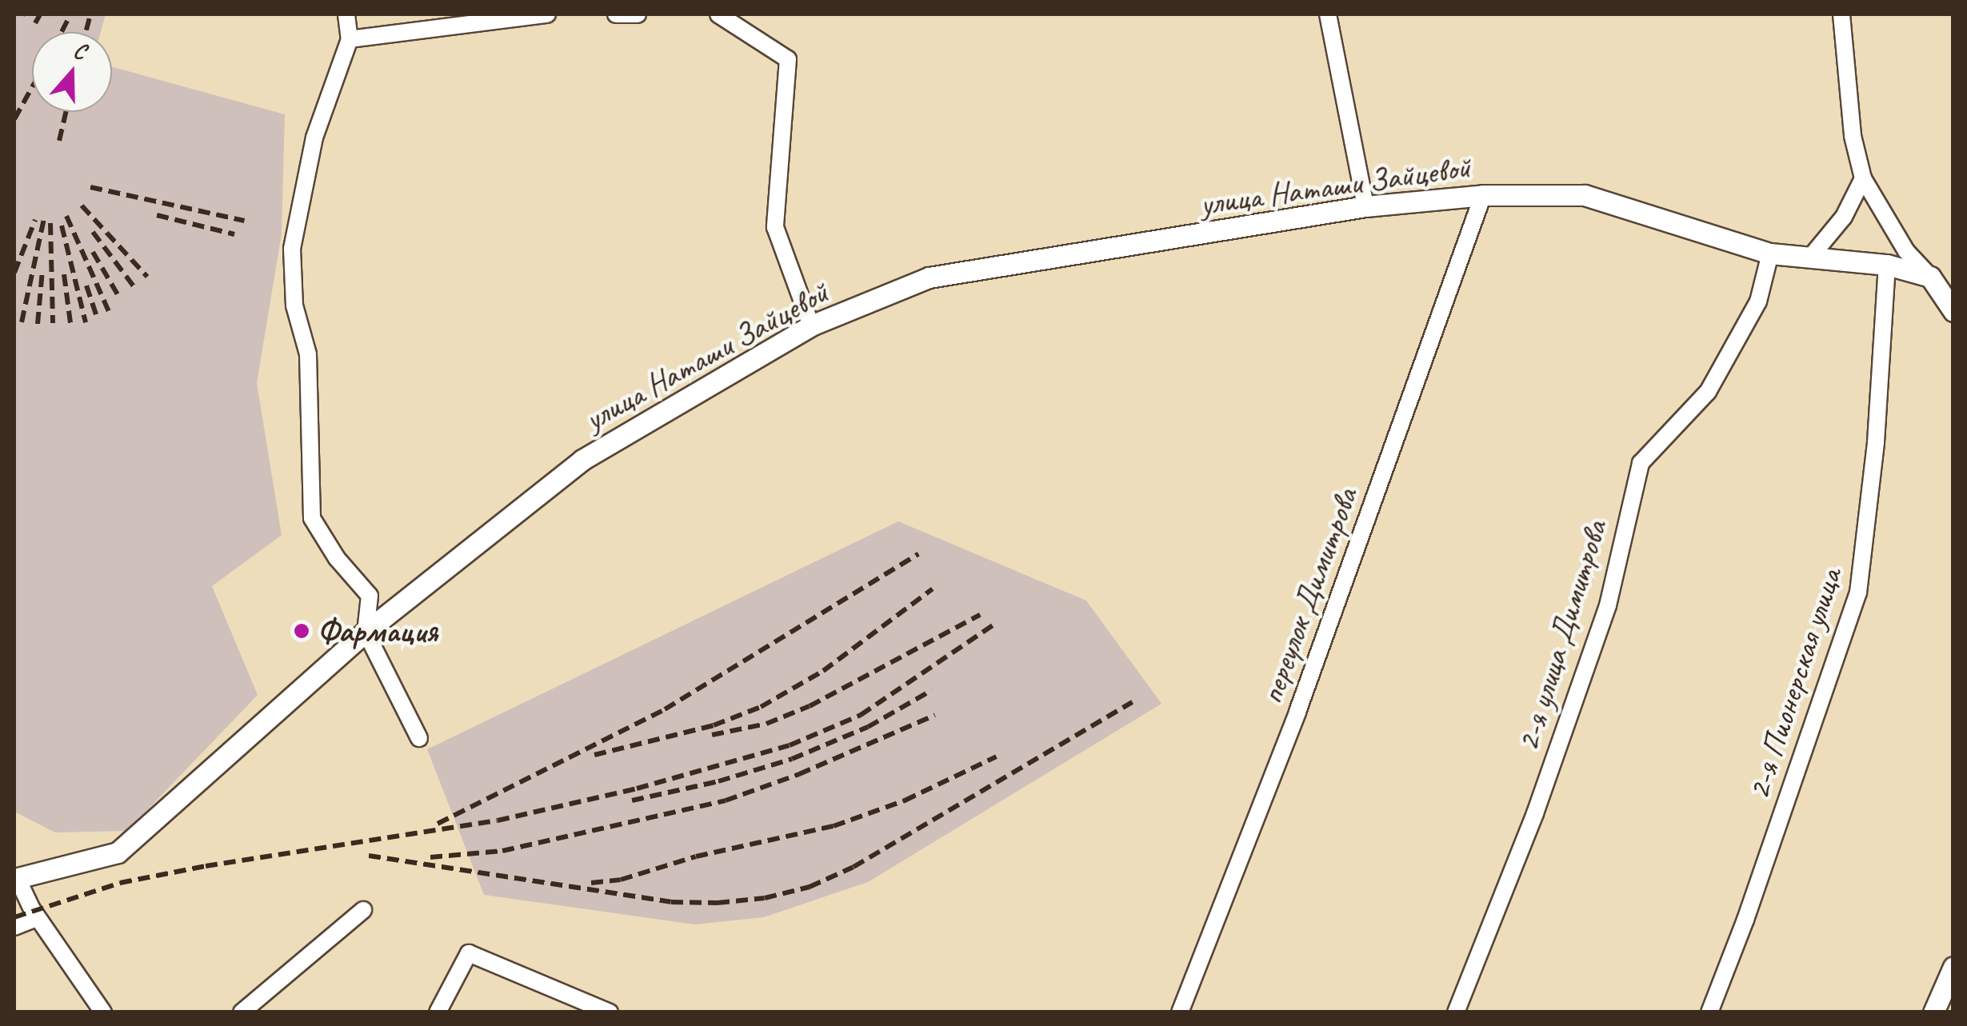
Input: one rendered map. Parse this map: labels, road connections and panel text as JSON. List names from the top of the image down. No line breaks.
{"streets":{"street":["улица Наташи Зайцевой","переулок Димитрова","2-я улица Димитрова","2-я Пионерская улица"]},"crossings":[["улица Наташи Зайцевой","переулок Димитрова"],["улица Наташи Зайцевой","2-я улица Димитрова"],["улица Наташи Зайцевой","2-я Пионерская улица"]],"places":["Фармация"],"north":"top"}
